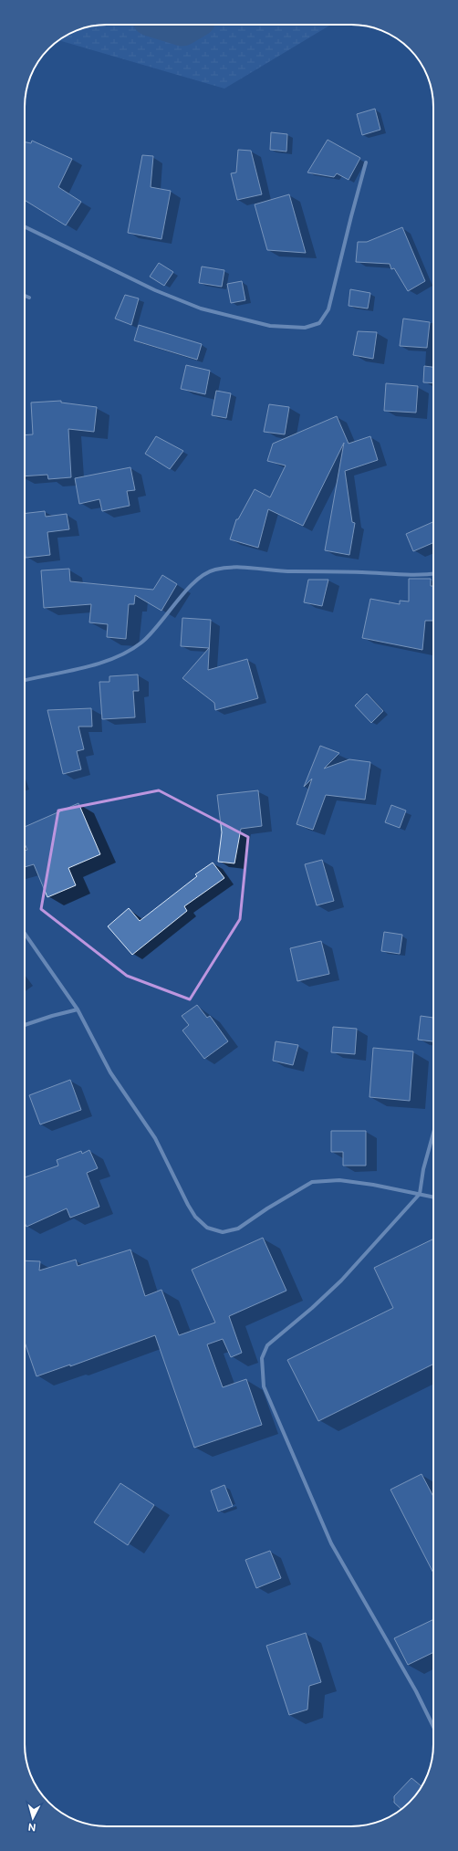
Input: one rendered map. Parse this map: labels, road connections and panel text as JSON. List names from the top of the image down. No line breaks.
{"north":"bottom"}
